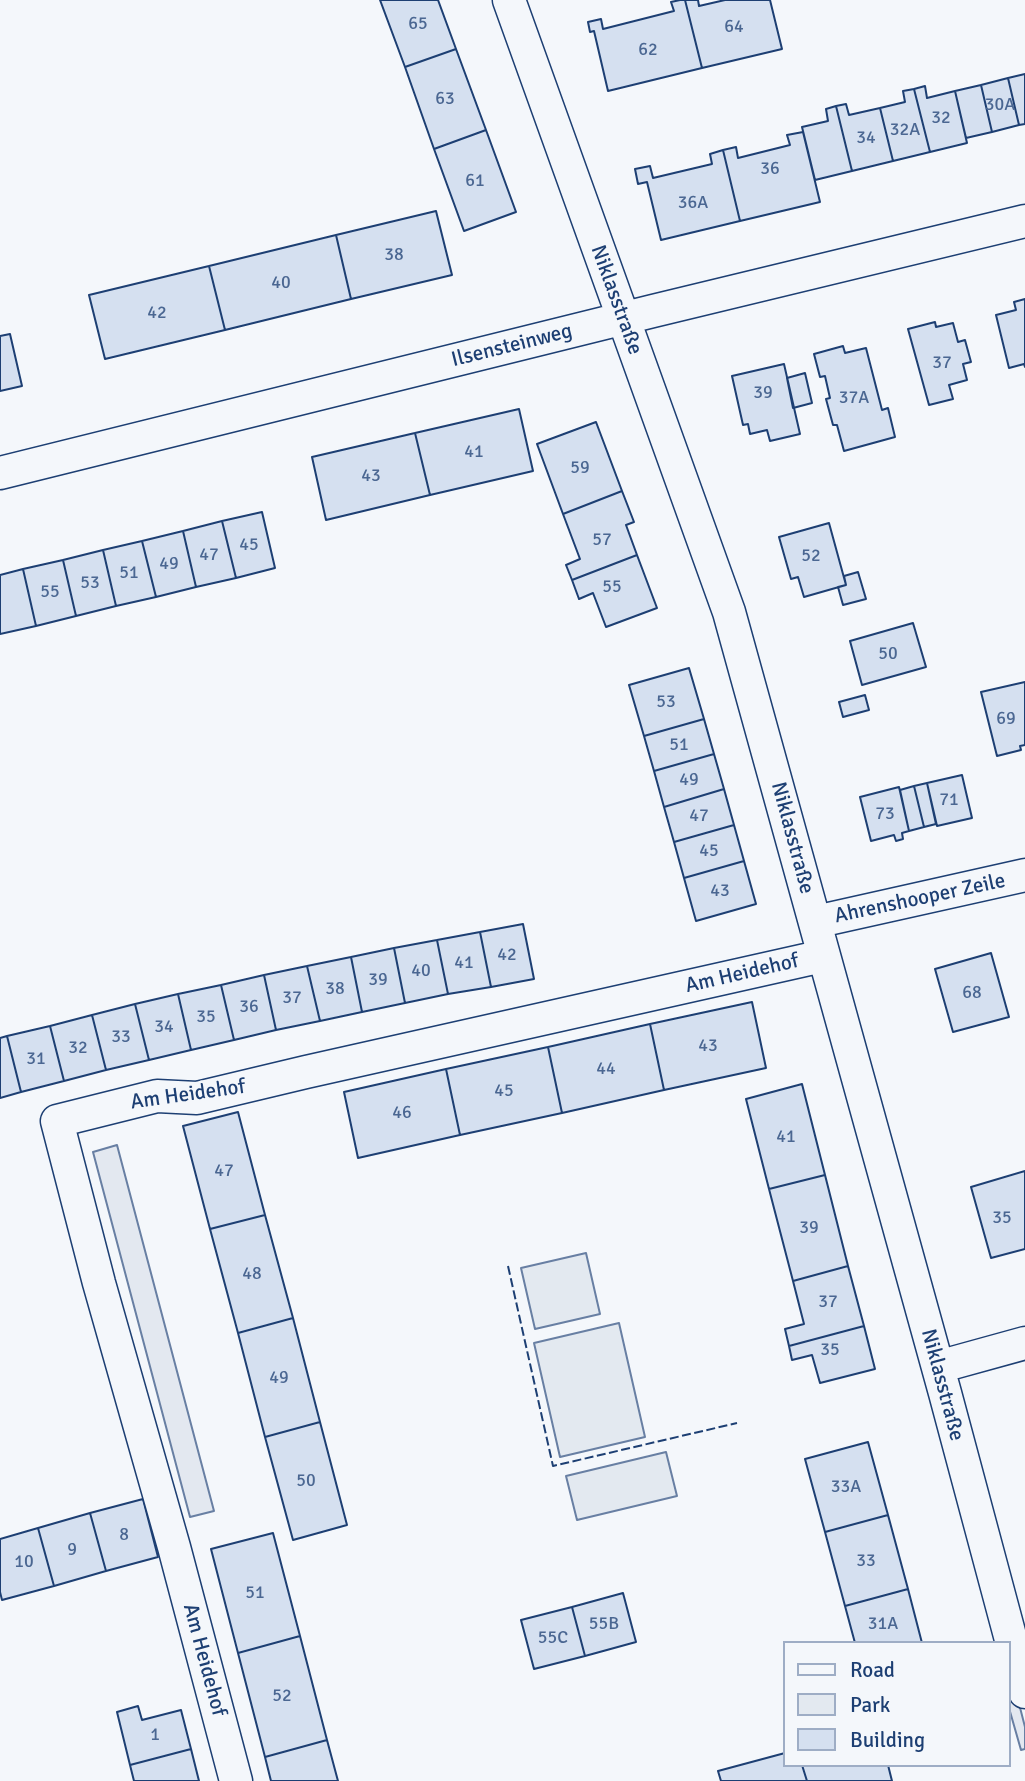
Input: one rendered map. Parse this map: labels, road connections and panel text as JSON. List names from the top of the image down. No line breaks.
{"streets":{"street":["Niklasstraße","Ilsensteinweg","Ahrenshooper Zeile","Am Heidehof"]},"crossings":[["Niklasstraße","Ilsensteinweg"],["Niklasstraße","Ahrenshooper Zeile"],["Niklasstraße","Am Heidehof"]],"house_numbers":["65","64","62","63","30A","32","32A","34","36","61","36A","38","40","42","37","39","37A","41","59","43","57","45","47","52","49","51","53","55","55","50","53","69","51","49","71","73","47","45","43","42","41","40","39","38","68","37","36","35","34","33","43","32","31","44","45","46","41","47","35","39","48","37","35","49","50","33A","8","9","33","10","51","55B","31A","55C","52","1"],"legend":["Road","Park","Building"]}
